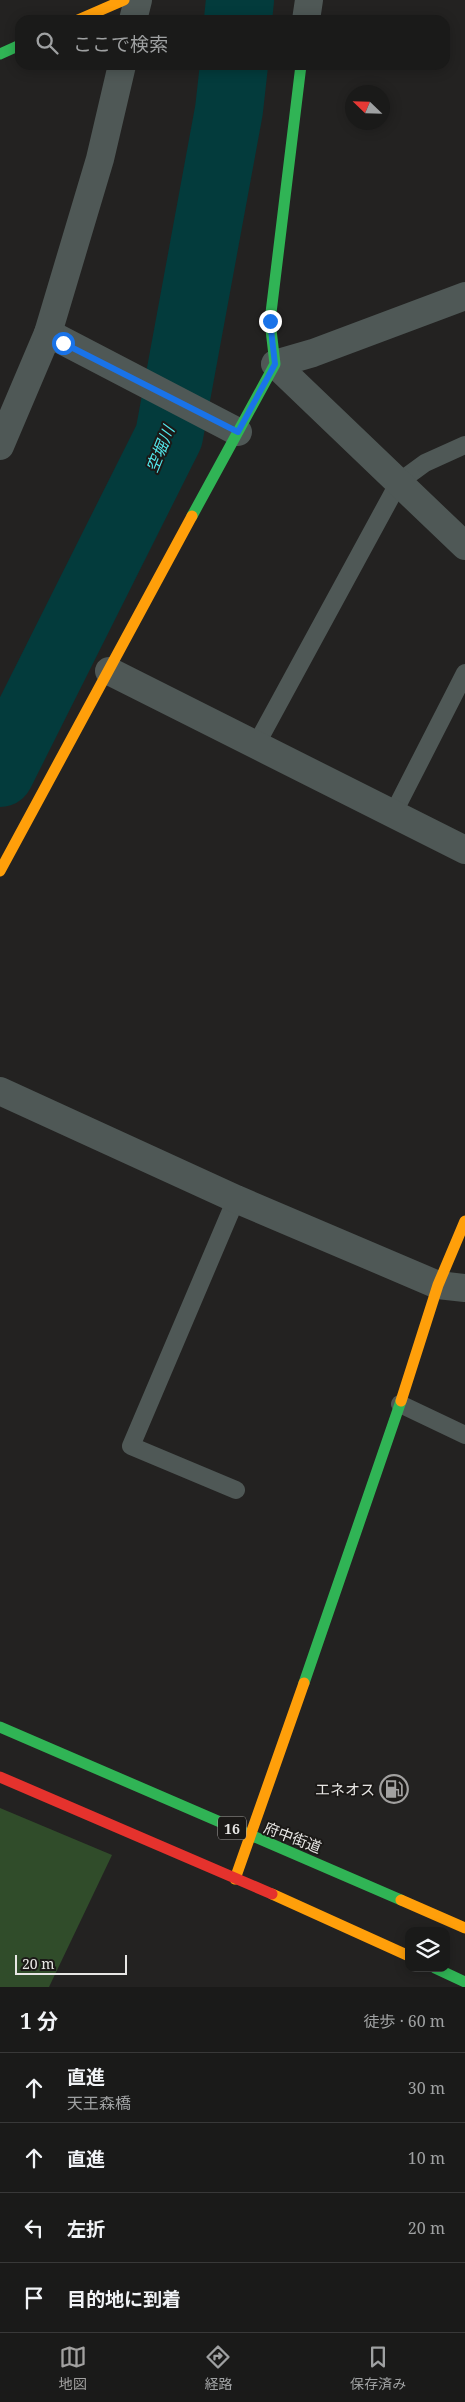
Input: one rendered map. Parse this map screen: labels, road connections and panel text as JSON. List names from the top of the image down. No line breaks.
{"streets":{"street":["16","府中街道"]},"water":["空堀川"],"places":{"fuel station":["エネオス"]},"scale_bar":"20 m","north":"top left","page":{"search":"ここで検索","scale":"20 m","heading":["1 分","徒歩 · 60 m"],"list":[["直進","天王森橋","30 m"],["直進","10 m"],["左折","20 m"],"目的地に到着"],"nav":["地図","経路","保存済み"]}}
